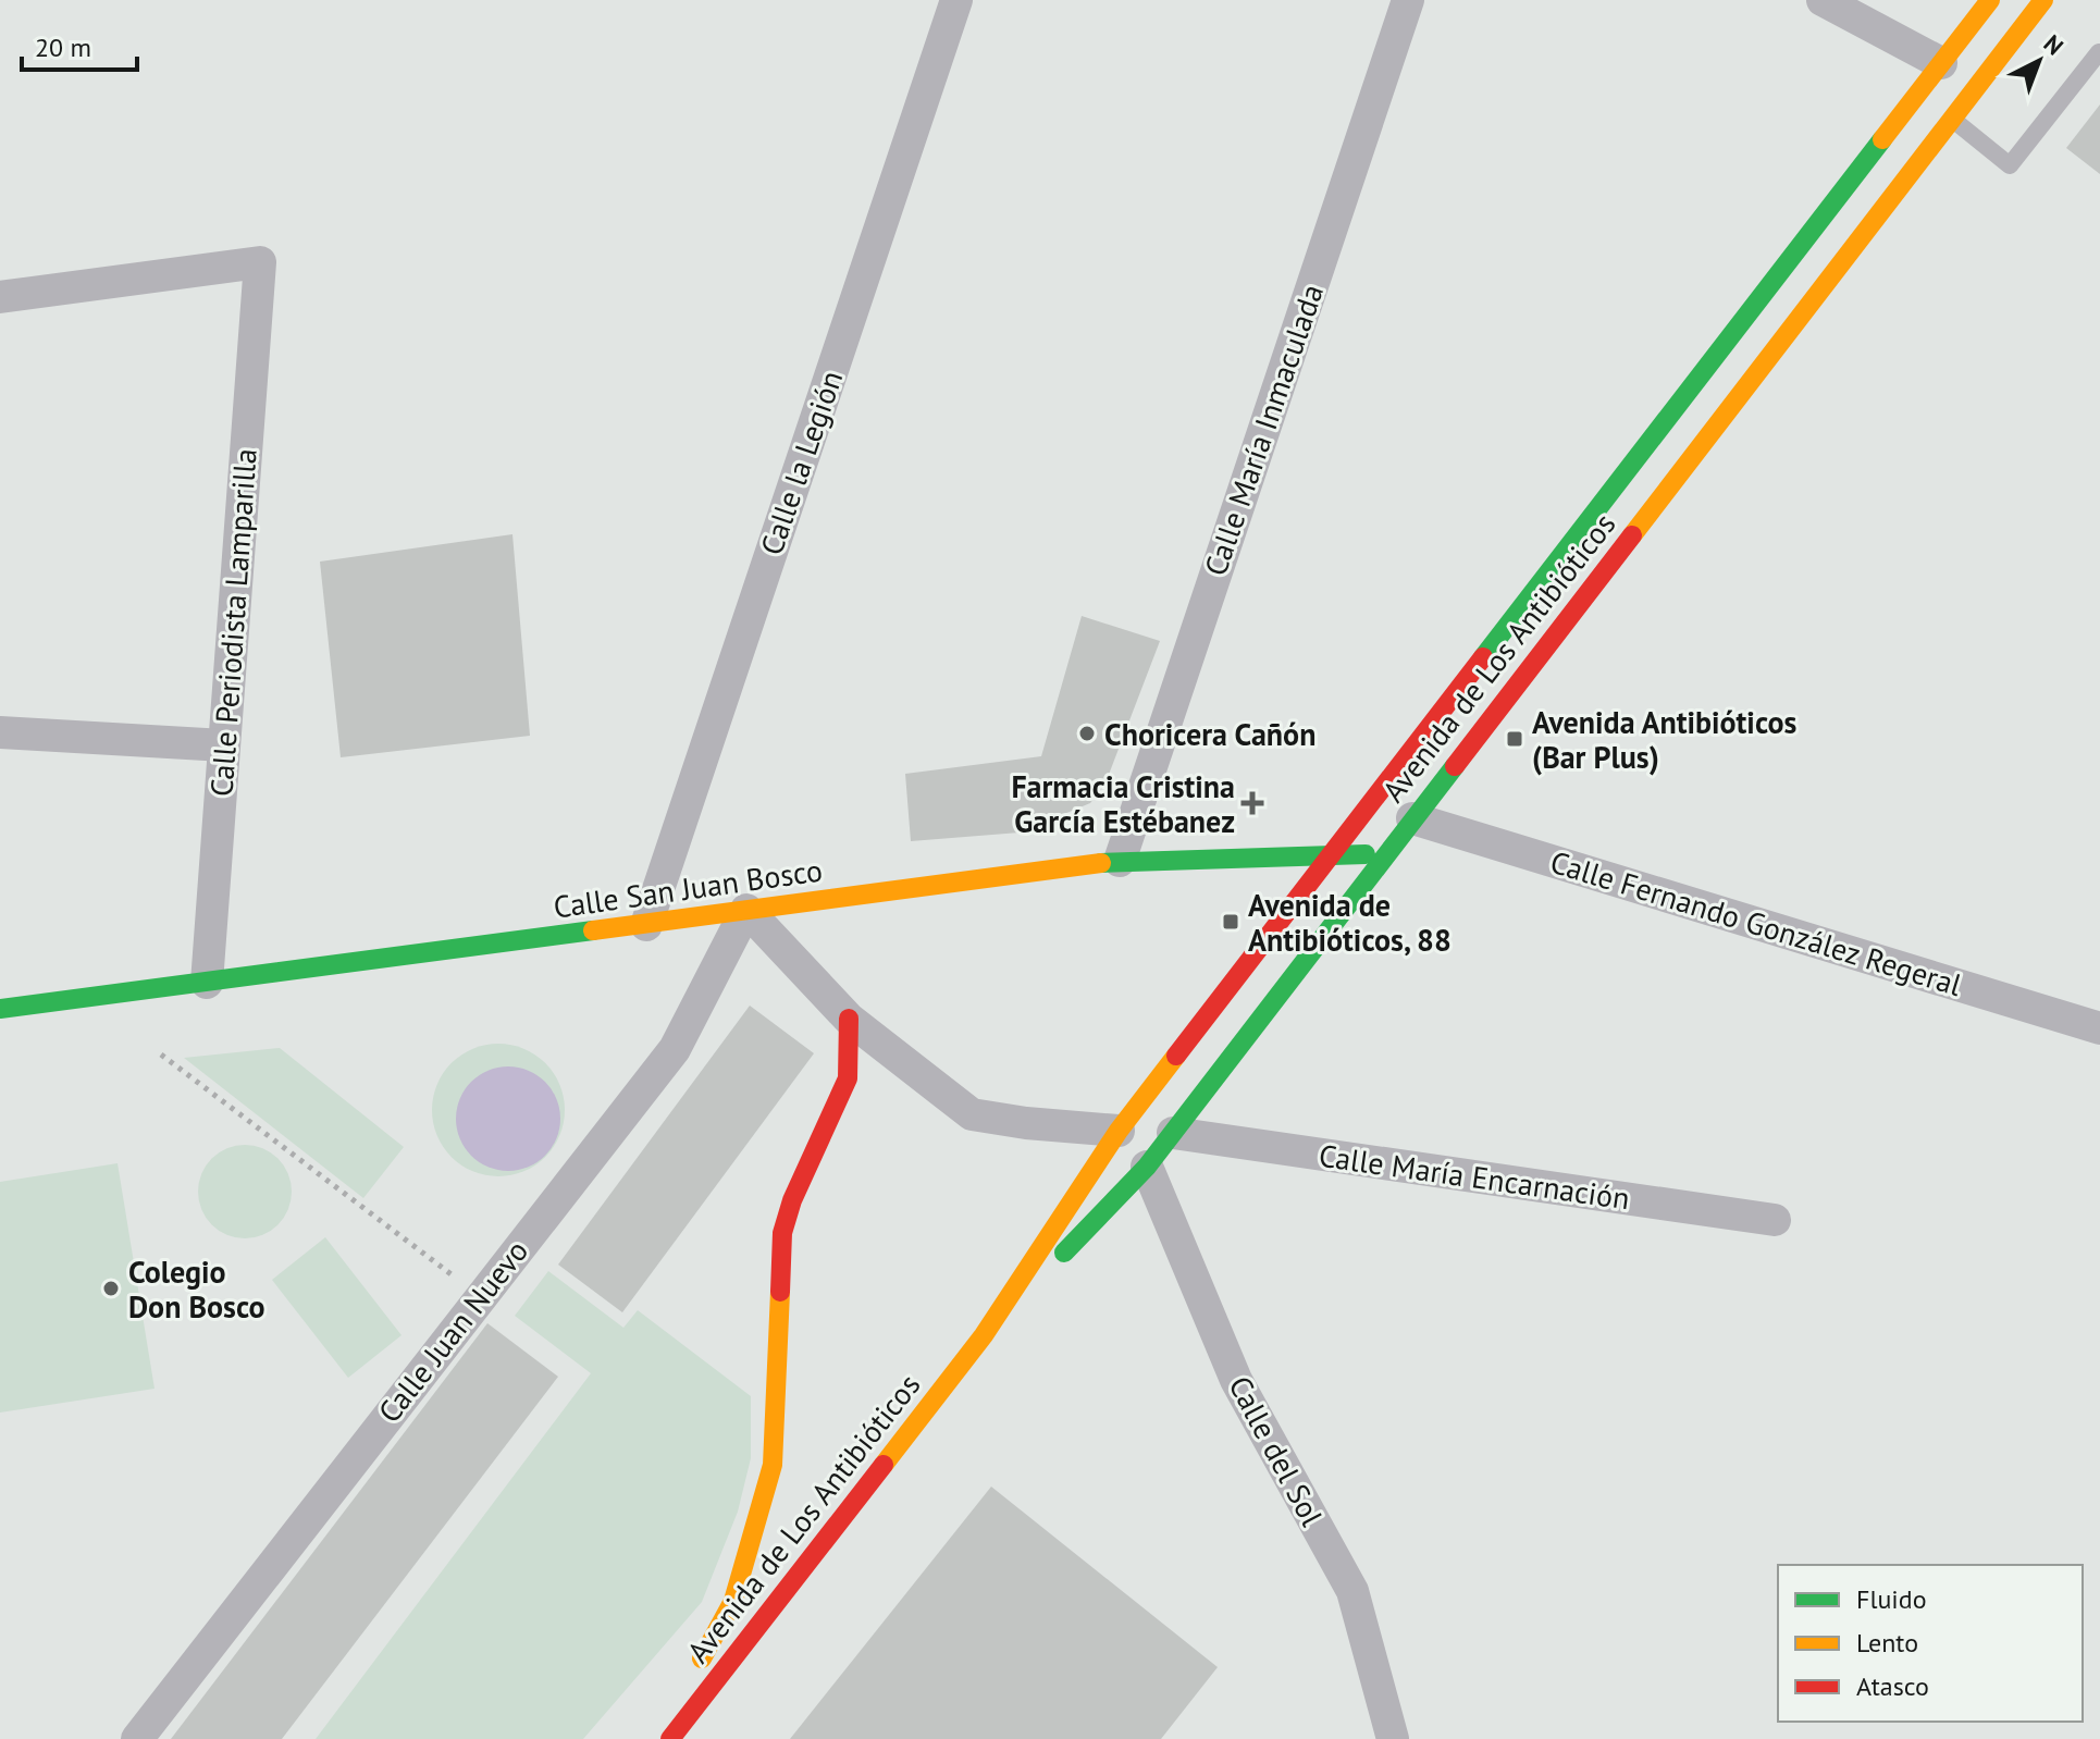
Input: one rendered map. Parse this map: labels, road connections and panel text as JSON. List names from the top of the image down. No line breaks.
{"streets":{"main road":["Avenida de Los Antibióticos","Calle San Juan Bosco"],"street":["Calle María Inmaculada","Calle la Legión","Calle Periodista Lamparilla","Calle Fernando González Regeral","Calle María Encarnación","Calle Juan Nuevo","Calle del Sol"]},"crossings":[["Calle María Inmaculada","Calle San Juan Bosco"],["Calle la Legión","Calle San Juan Bosco"],["Calle Periodista Lamparilla","Calle San Juan Bosco"],["Avenida de Los Antibióticos","Calle San Juan Bosco"],["Avenida de Los Antibióticos","Calle Fernando González Regeral"],["Avenida de Los Antibióticos","Calle María Encarnación"],["Avenida de Los Antibióticos","Calle del Sol"],["Calle San Juan Bosco","Calle Juan Nuevo"]],"places":{"other":["Choricera Cañón","Colegio Don Bosco"],"transit":["Avenida Antibióticos (Bar Plus)","Avenida de Antibióticos, 88"],"health":["Farmacia Cristina García Estébanez"]},"legend":["Fluido","Lento","Atasco"],"scale_bar":"20 m","north":"top right"}
